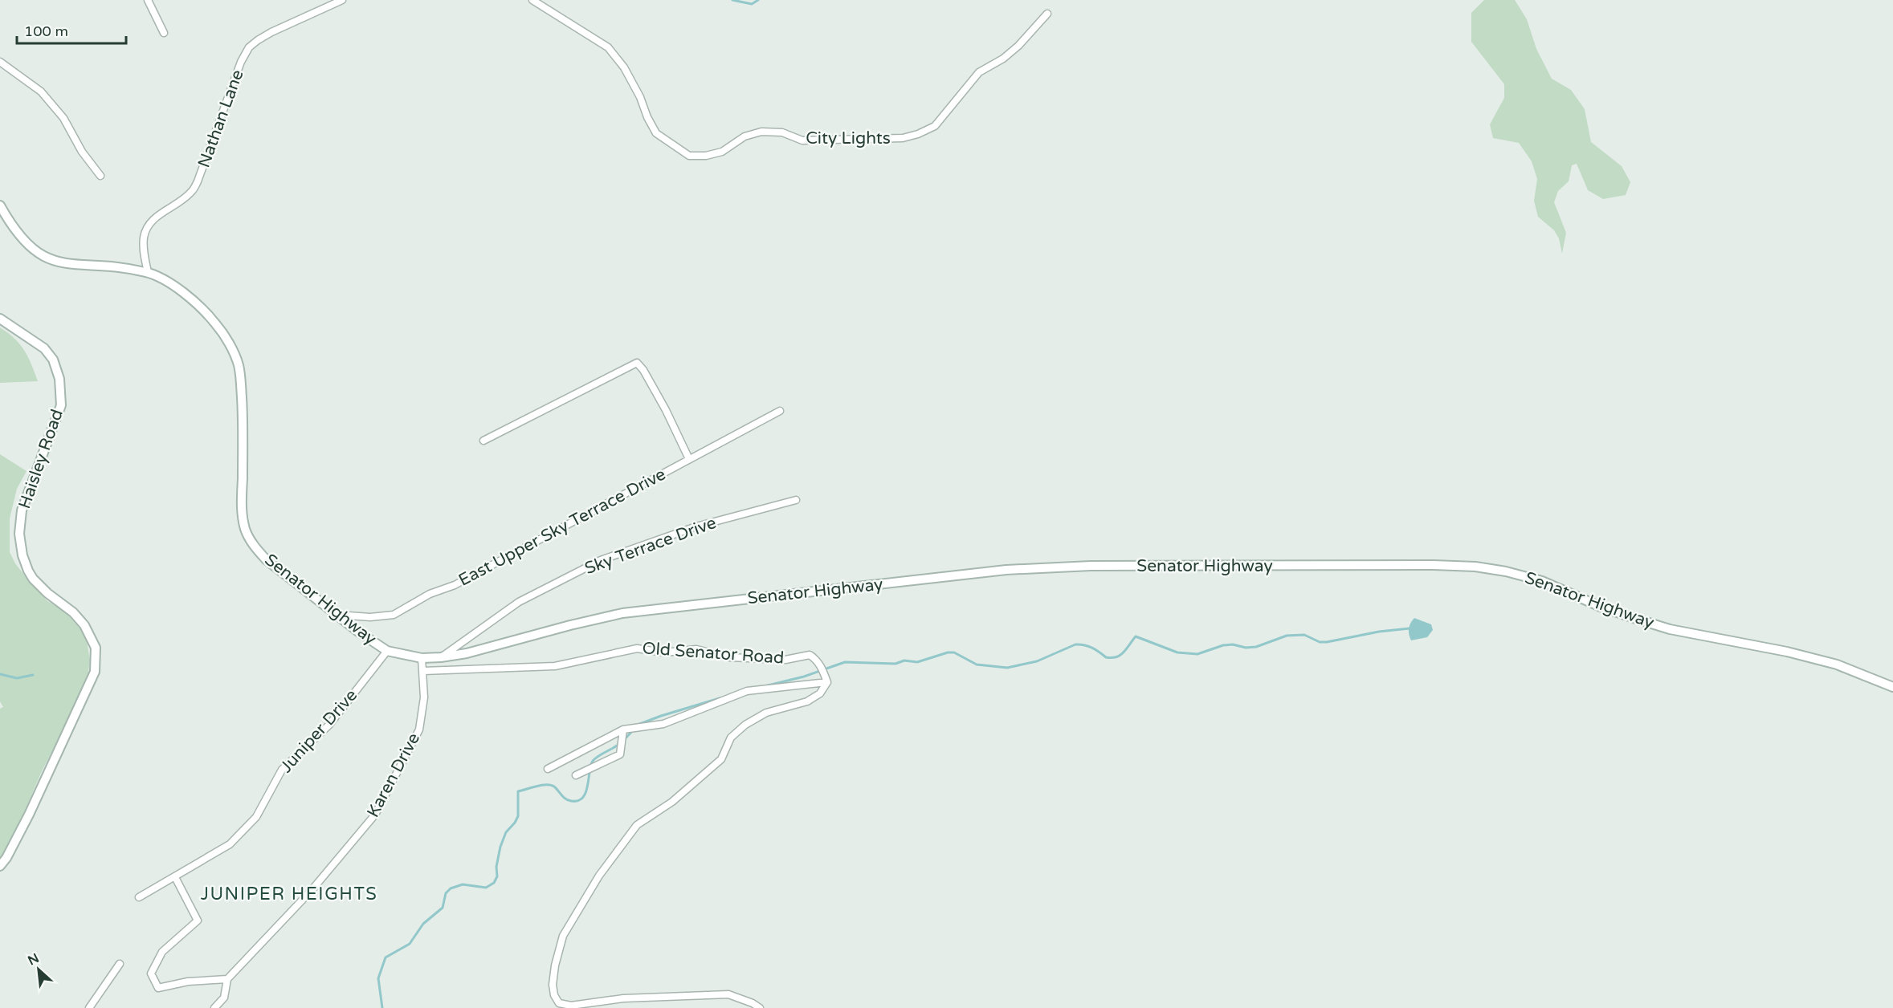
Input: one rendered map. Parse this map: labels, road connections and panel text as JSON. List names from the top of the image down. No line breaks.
{"streets":{"street":["Nathan Lane","City Lights","Haisley Road","East Upper Sky Terrace Drive","Sky Terrace Drive","Senator Highway","Old Senator Road","Juniper Drive","Karen Drive"]},"crossings":[["Nathan Lane","Senator Highway"],["East Upper Sky Terrace Drive","Senator Highway"],["Sky Terrace Drive","Senator Highway"],["Senator Highway","Juniper Drive"],["Senator Highway","Karen Drive"],["Old Senator Road","Karen Drive"]],"districts":["JUNIPER HEIGHTS"],"scale_bar":"100 m","north":"top left"}
